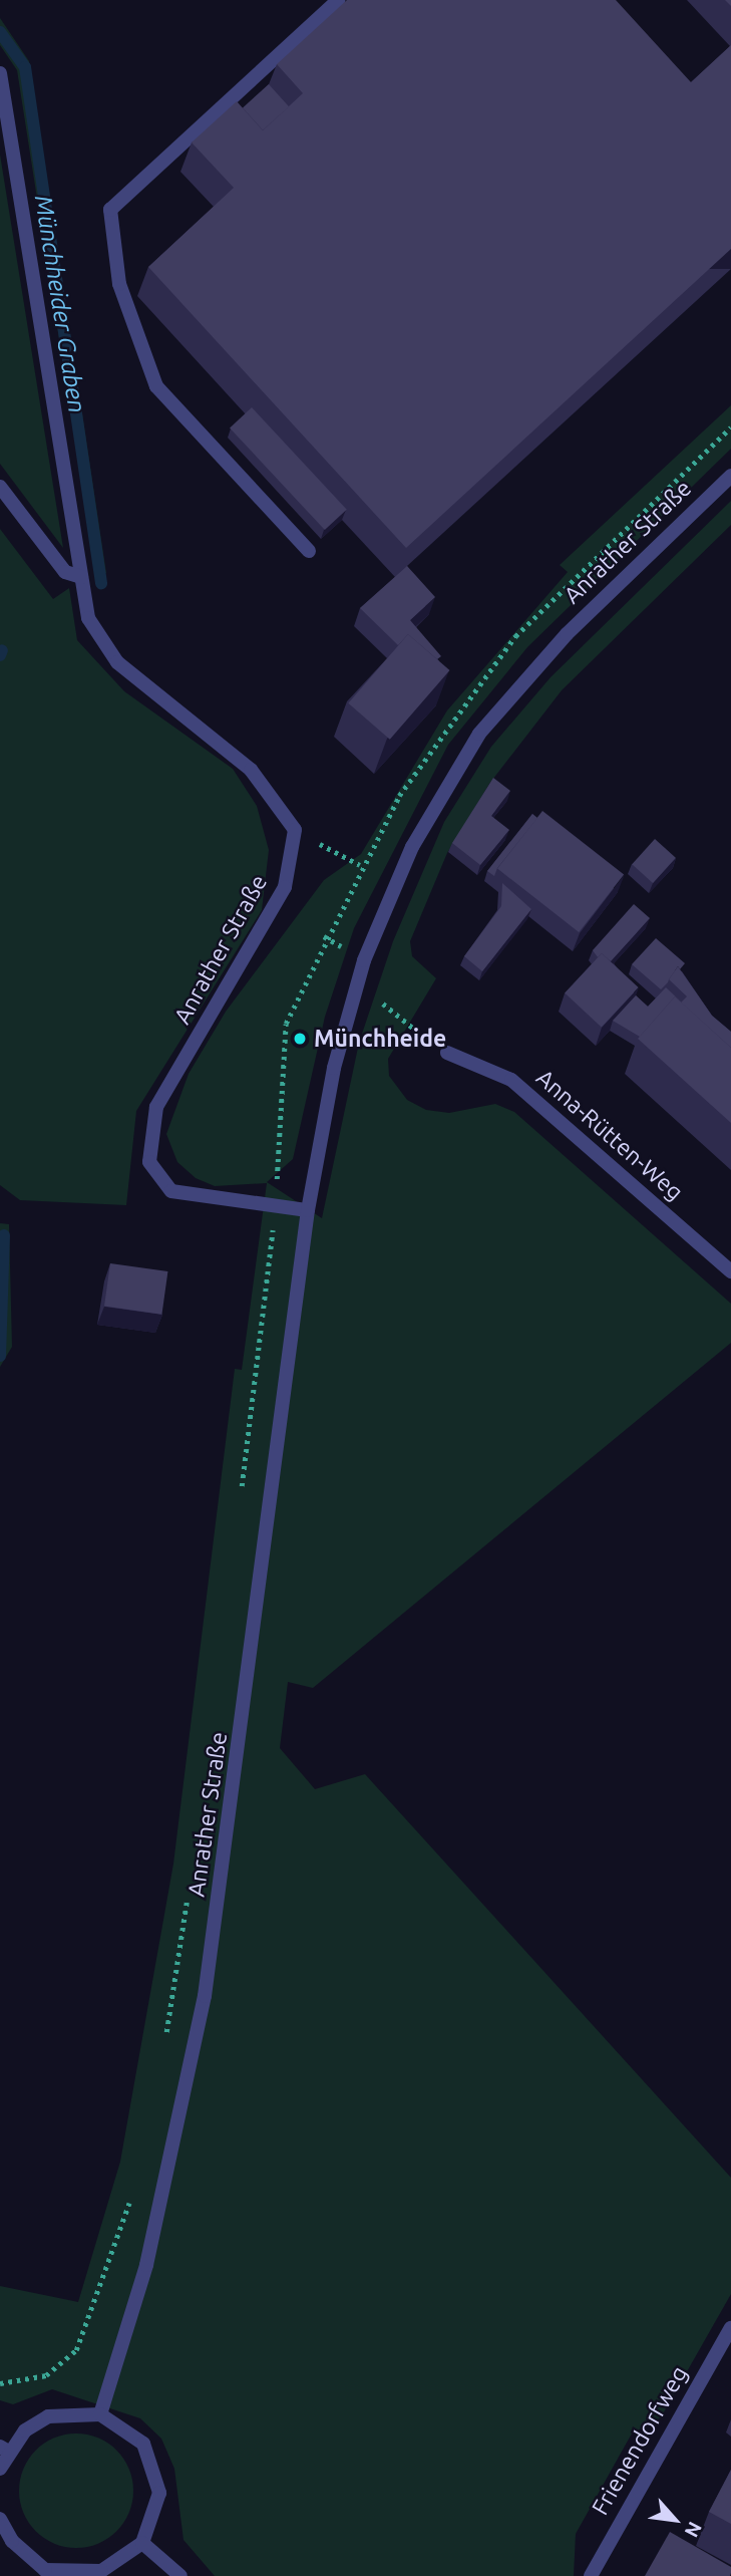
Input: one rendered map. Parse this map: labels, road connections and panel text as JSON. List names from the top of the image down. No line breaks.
{"streets":{"street":["Anrather Straße","Anna-Rütten-Weg","Frienendorfweg"]},"water":["Münchheider Graben"],"places":["Münchheide"],"north":"bottom right"}
